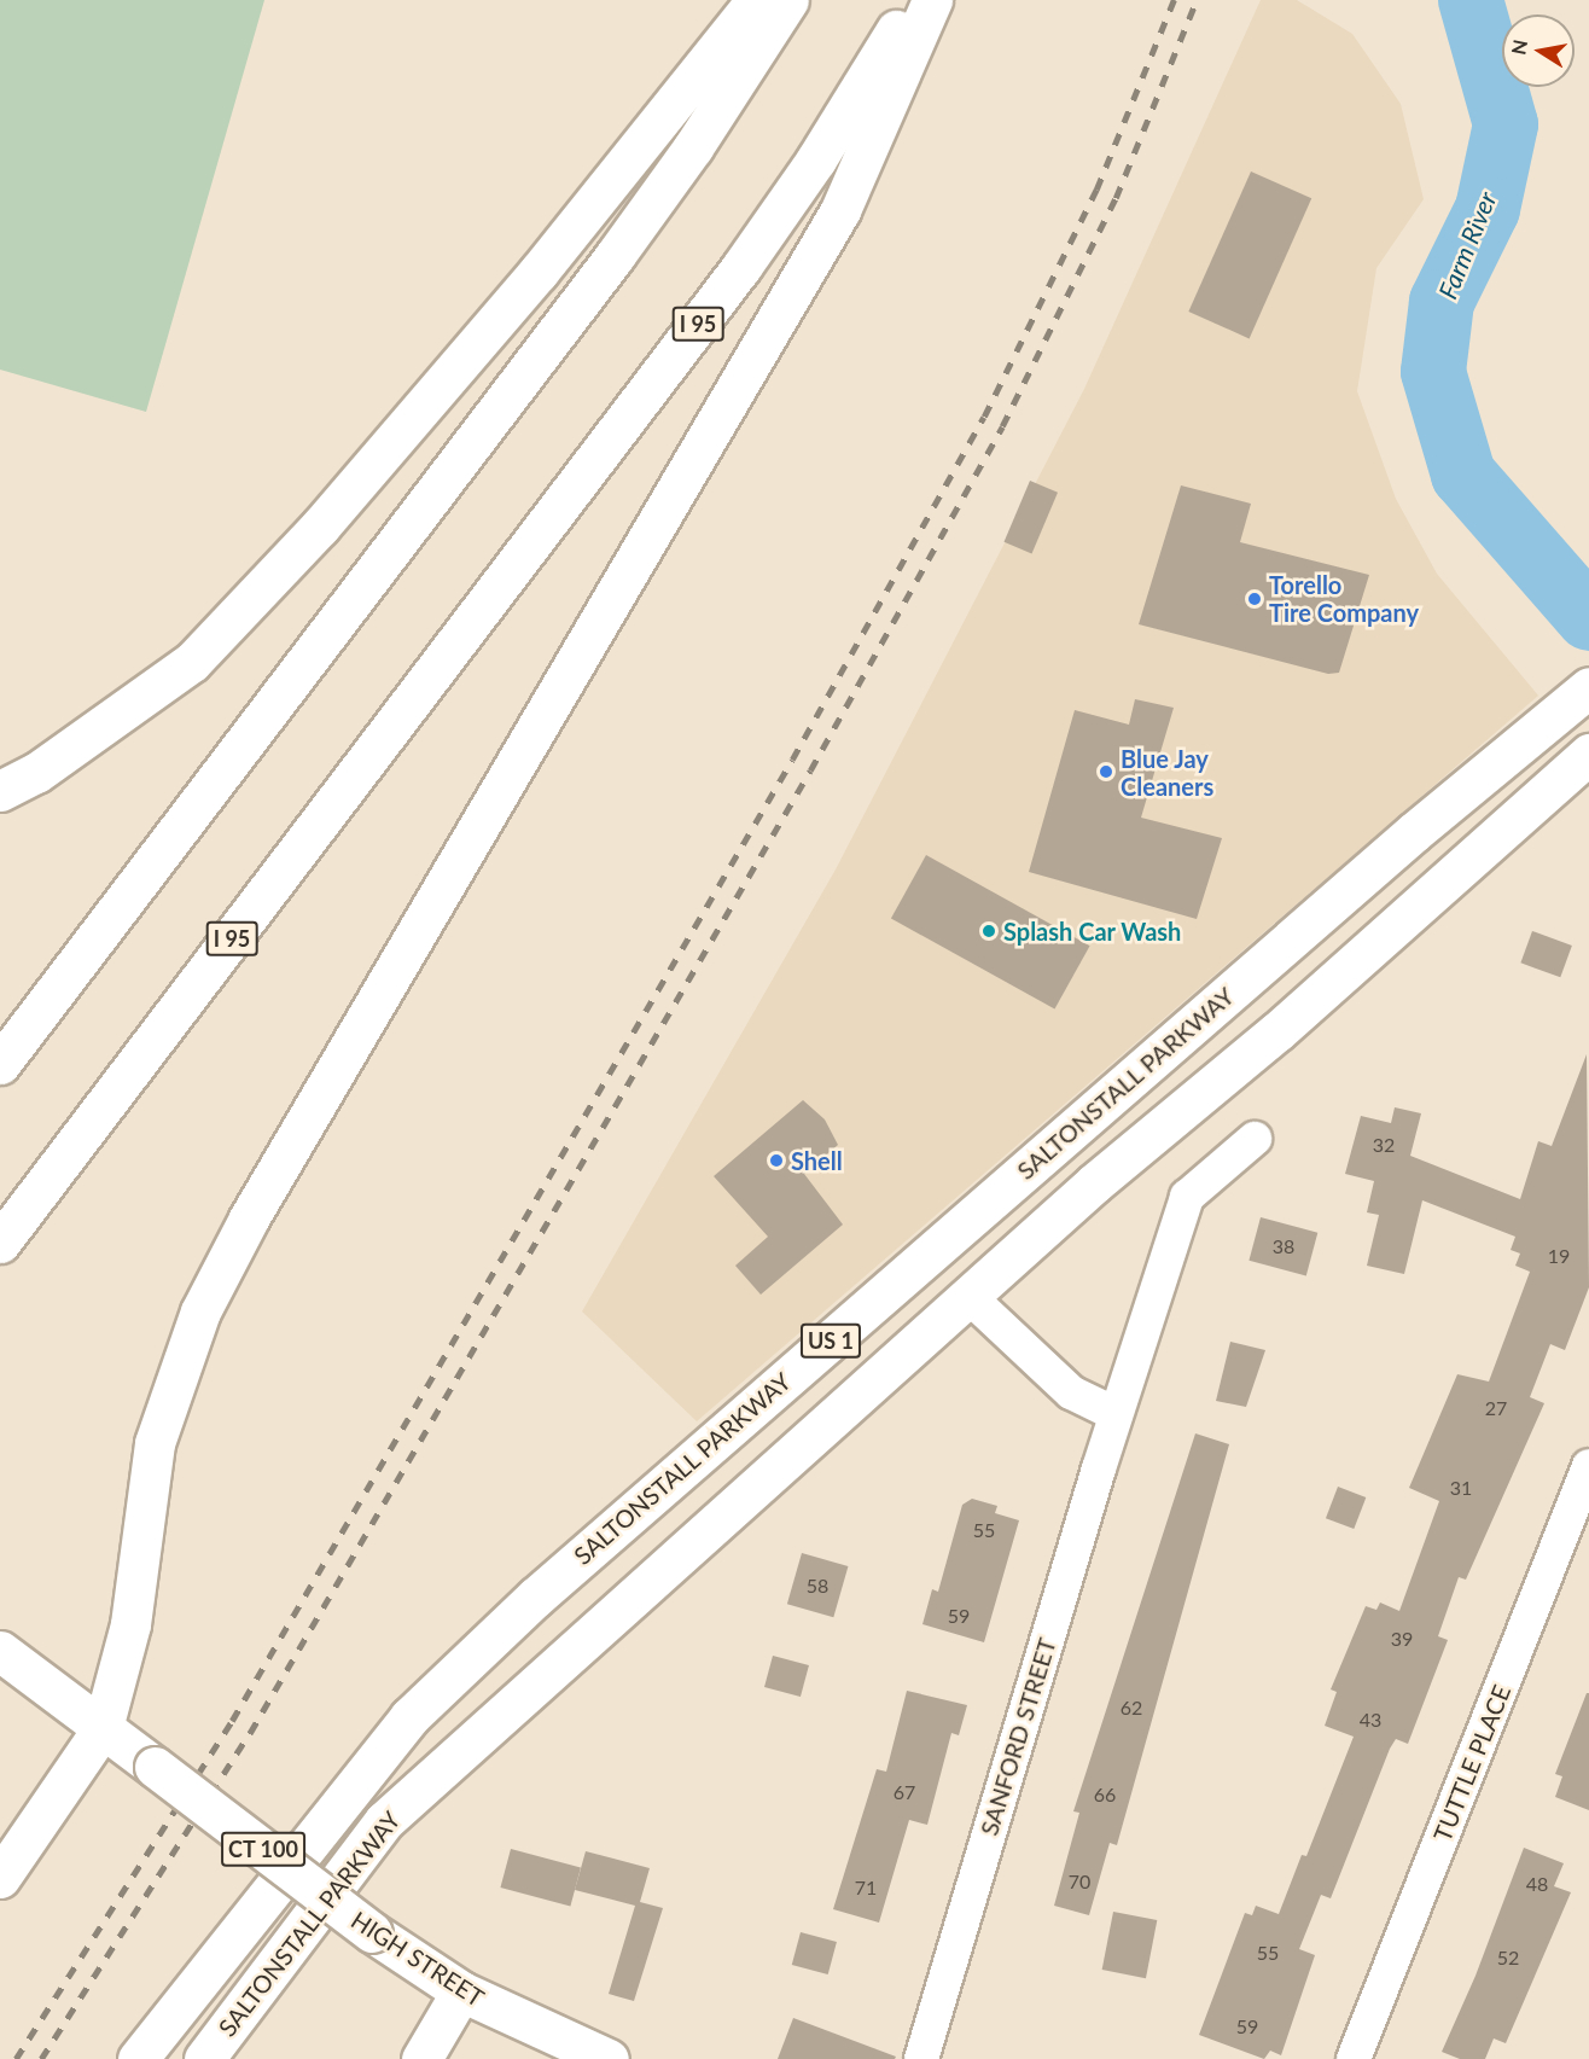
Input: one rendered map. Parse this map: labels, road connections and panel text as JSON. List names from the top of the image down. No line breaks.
{"streets":{"main road":["I 95","SALTONSTALL PARKWAY","US 1","CT 100","HIGH STREET"],"street":["SANFORD STREET","TUTTLE PLACE"]},"crossings":[["CT 100","HIGH STREET"]],"water":["Farm River"],"places":["Torello Tire Company","Blue Jay Cleaners","Splash Car Wash","Shell"],"house_numbers":["32","38","19","27","31","55","58","59","39","62","43","67","66","70","48","71","55","52","59"],"north":"left"}
